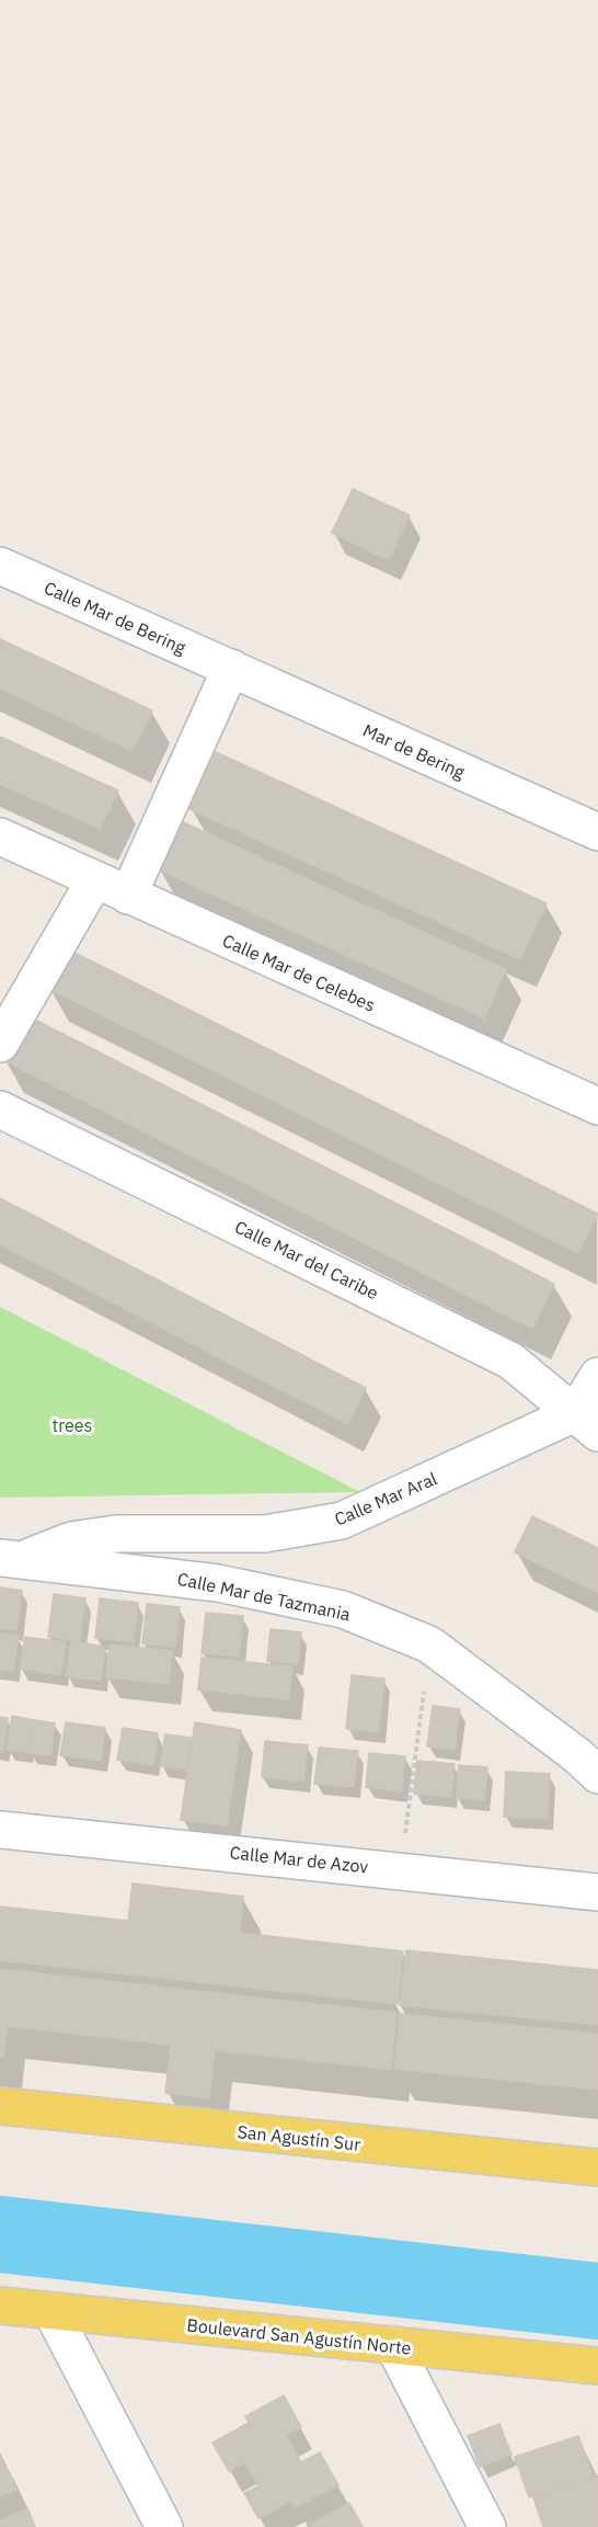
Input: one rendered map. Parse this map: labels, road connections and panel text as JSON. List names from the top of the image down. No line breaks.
{"streets":{"main road":["San Agustín Sur","Boulevard San Agustín Norte"],"street":["Calle Mar de Bering","Mar de Bering","Calle Mar de Celebes","Calle Mar del Caribe","Calle Mar Aral","Calle Mar de Tazmania","Calle Mar de Azov"]},"crossings":[["Calle Mar de Bering","Mar de Bering"],["Calle Mar del Caribe","Calle Mar Aral"],["Calle Mar Aral","Calle Mar de Tazmania"]],"parks":["trees"]}
